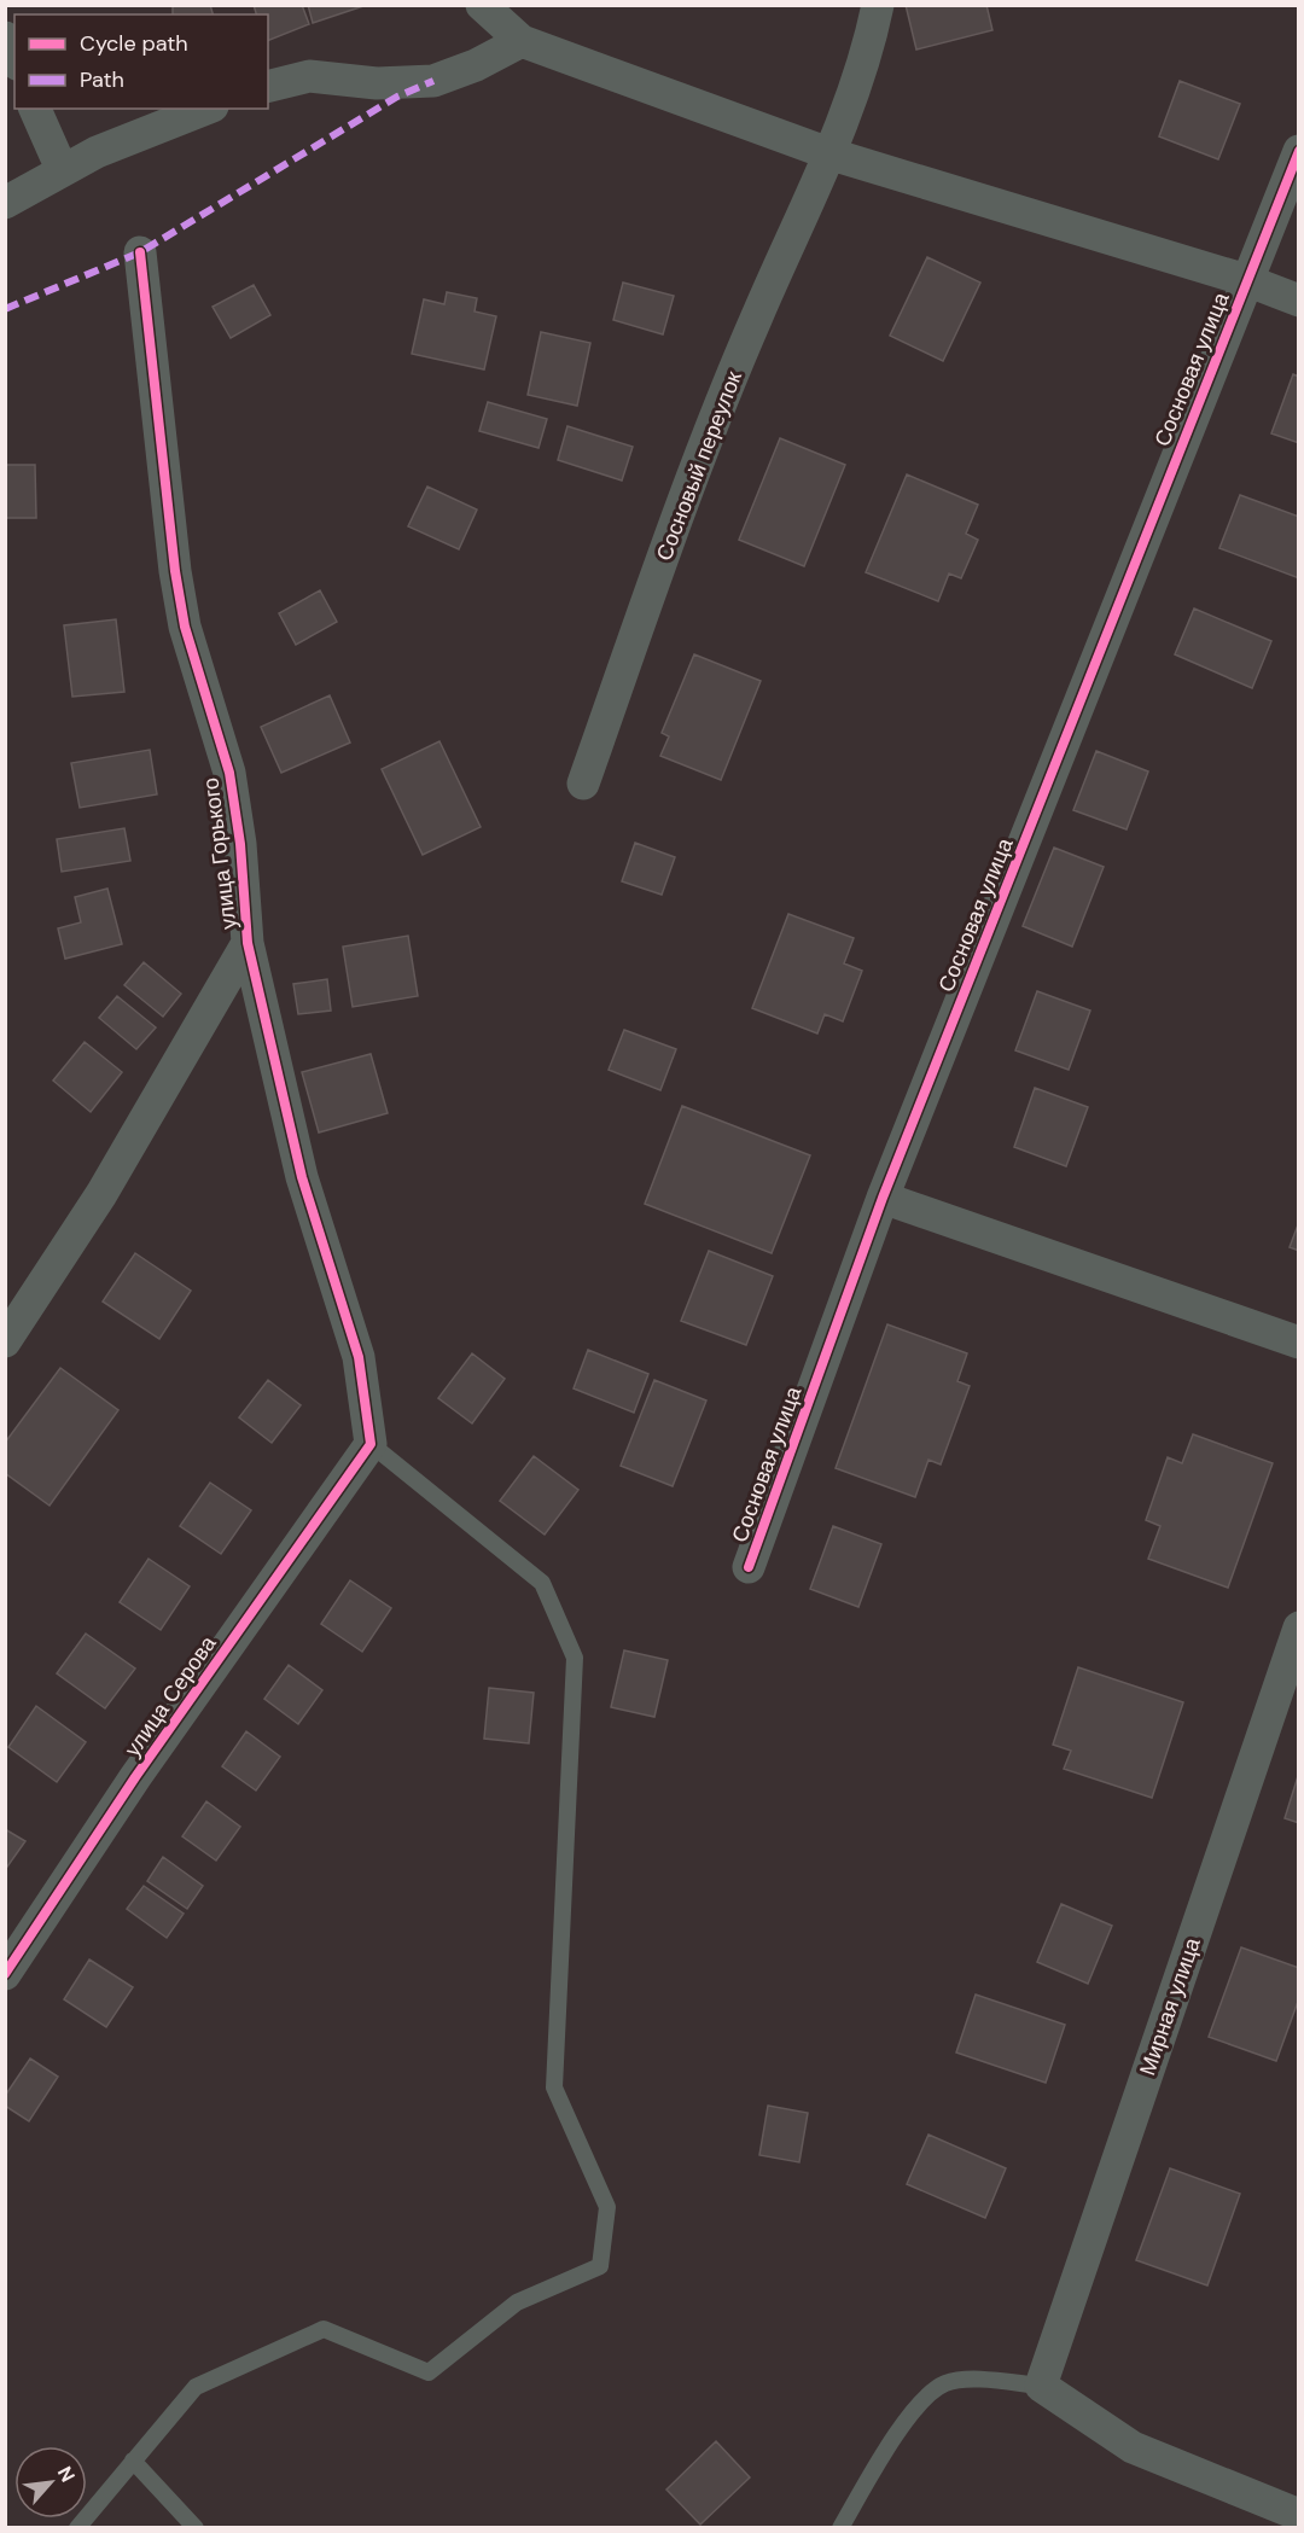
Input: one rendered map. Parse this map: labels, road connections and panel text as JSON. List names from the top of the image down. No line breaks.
{"streets":{"street":["Сосновая улица","Сосновый переулок","улица Горького","улица Серова","Мирная улица"]},"crossings":[["улица Горького","улица Серова"]],"legend":["Cycle path","Path"],"north":"top right"}
